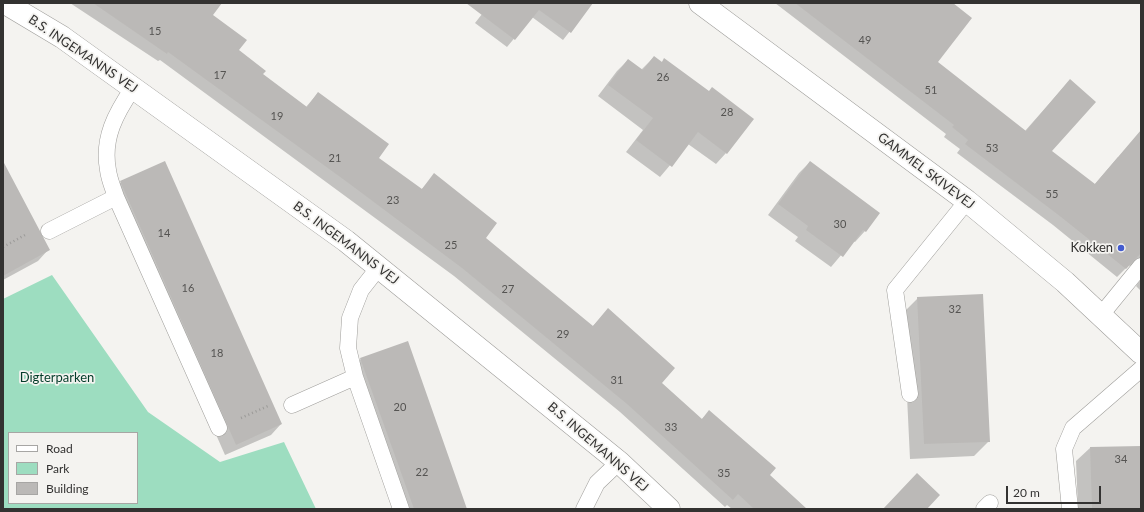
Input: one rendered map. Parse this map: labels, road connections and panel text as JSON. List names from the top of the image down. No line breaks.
{"streets":{"street":["B.S. INGEMANNS VEJ","GAMMEL SKIVEVEJ"]},"parks":["Digterparken"],"places":["Kokken"],"house_numbers":["15","49","17","26","51","28","19","53","21","55","23","30","14","25","16","27","32","29","18","31","20","33","34","22","35"],"legend":["Road","Park","Building"],"scale_bar":"20 m"}
